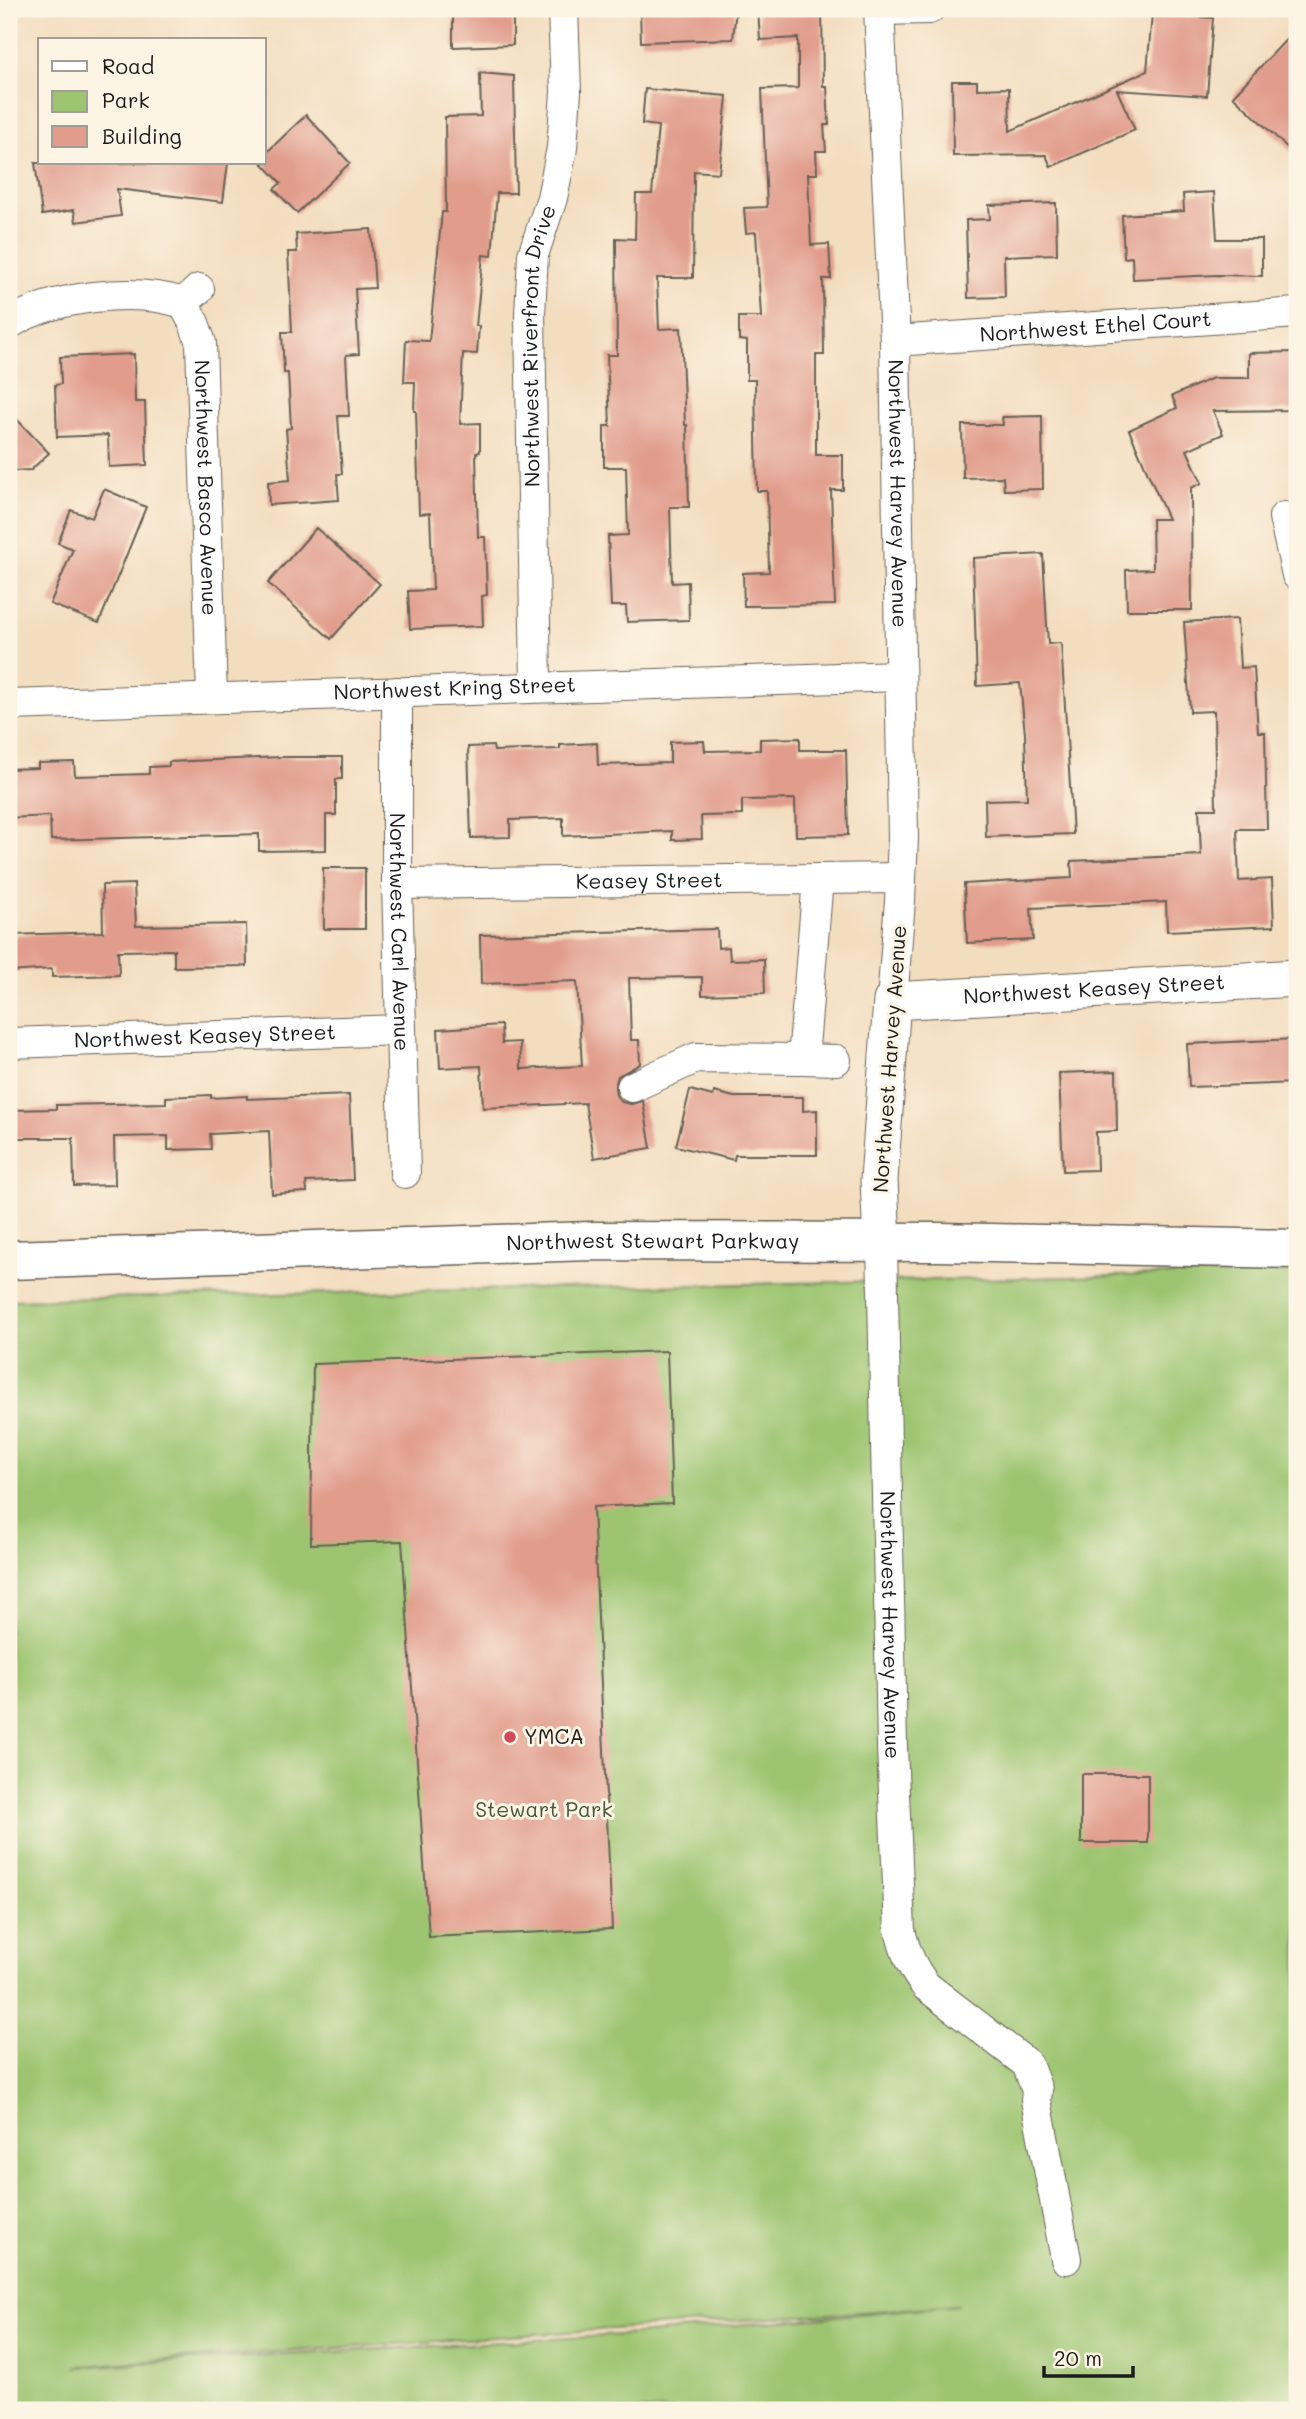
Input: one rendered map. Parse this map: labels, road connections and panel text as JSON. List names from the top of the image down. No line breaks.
{"streets":{"main road":["Northwest Stewart Parkway"],"street":["Northwest Ethel Court","Northwest Riverfront Drive","Northwest Basco Avenue","Northwest Harvey Avenue","Northwest Kring Street","Keasey Street","Northwest Carl Avenue","Northwest Keasey Street"]},"crossings":[["Northwest Ethel Court","Northwest Harvey Avenue"],["Northwest Riverfront Drive","Northwest Kring Street"],["Northwest Basco Avenue","Northwest Kring Street"],["Northwest Harvey Avenue","Northwest Kring Street"],["Northwest Harvey Avenue","Keasey Street"],["Northwest Harvey Avenue","Northwest Keasey Street"],["Northwest Harvey Avenue","Northwest Stewart Parkway"],["Northwest Kring Street","Northwest Carl Avenue"],["Keasey Street","Northwest Carl Avenue"],["Northwest Carl Avenue","Northwest Keasey Street"]],"parks":["Stewart Park"],"places":["YMCA"],"legend":["Road","Park","Building"],"scale_bar":"20 m"}
